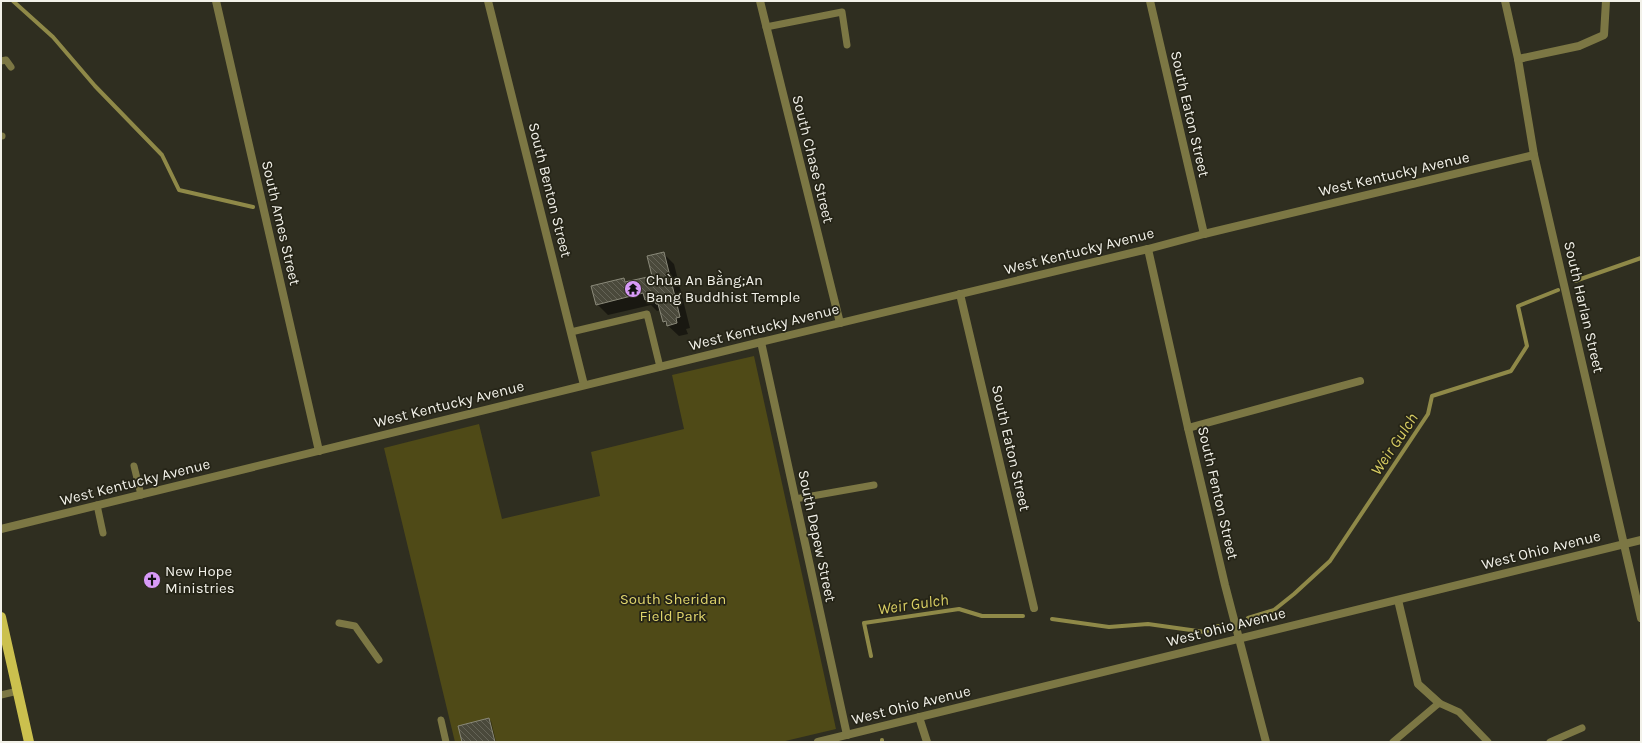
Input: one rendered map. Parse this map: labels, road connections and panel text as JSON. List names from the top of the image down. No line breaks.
{"streets":{"street":["South Eaton Street","South Chase Street","West Kentucky Avenue","South Benton Street","South Ames Street","South Harlan Street","South Fenton Street","South Depew Street","West Ohio Avenue"]},"crossings":[["South Eaton Street","West Kentucky Avenue"],["South Chase Street","West Kentucky Avenue"],["West Kentucky Avenue","South Benton Street"],["West Kentucky Avenue","South Ames Street"],["West Kentucky Avenue","South Harlan Street"],["West Kentucky Avenue","South Fenton Street"],["West Kentucky Avenue","South Depew Street"],["South Harlan Street","West Ohio Avenue"],["South Fenton Street","West Ohio Avenue"],["South Depew Street","West Ohio Avenue"]],"water":["Weir Gulch"],"parks":["South Sheridan Field Park"],"places":{"temple":["Chùa An Bằng;An Bang Buddhist Temple"],"church":["New Hope Ministries"]}}
